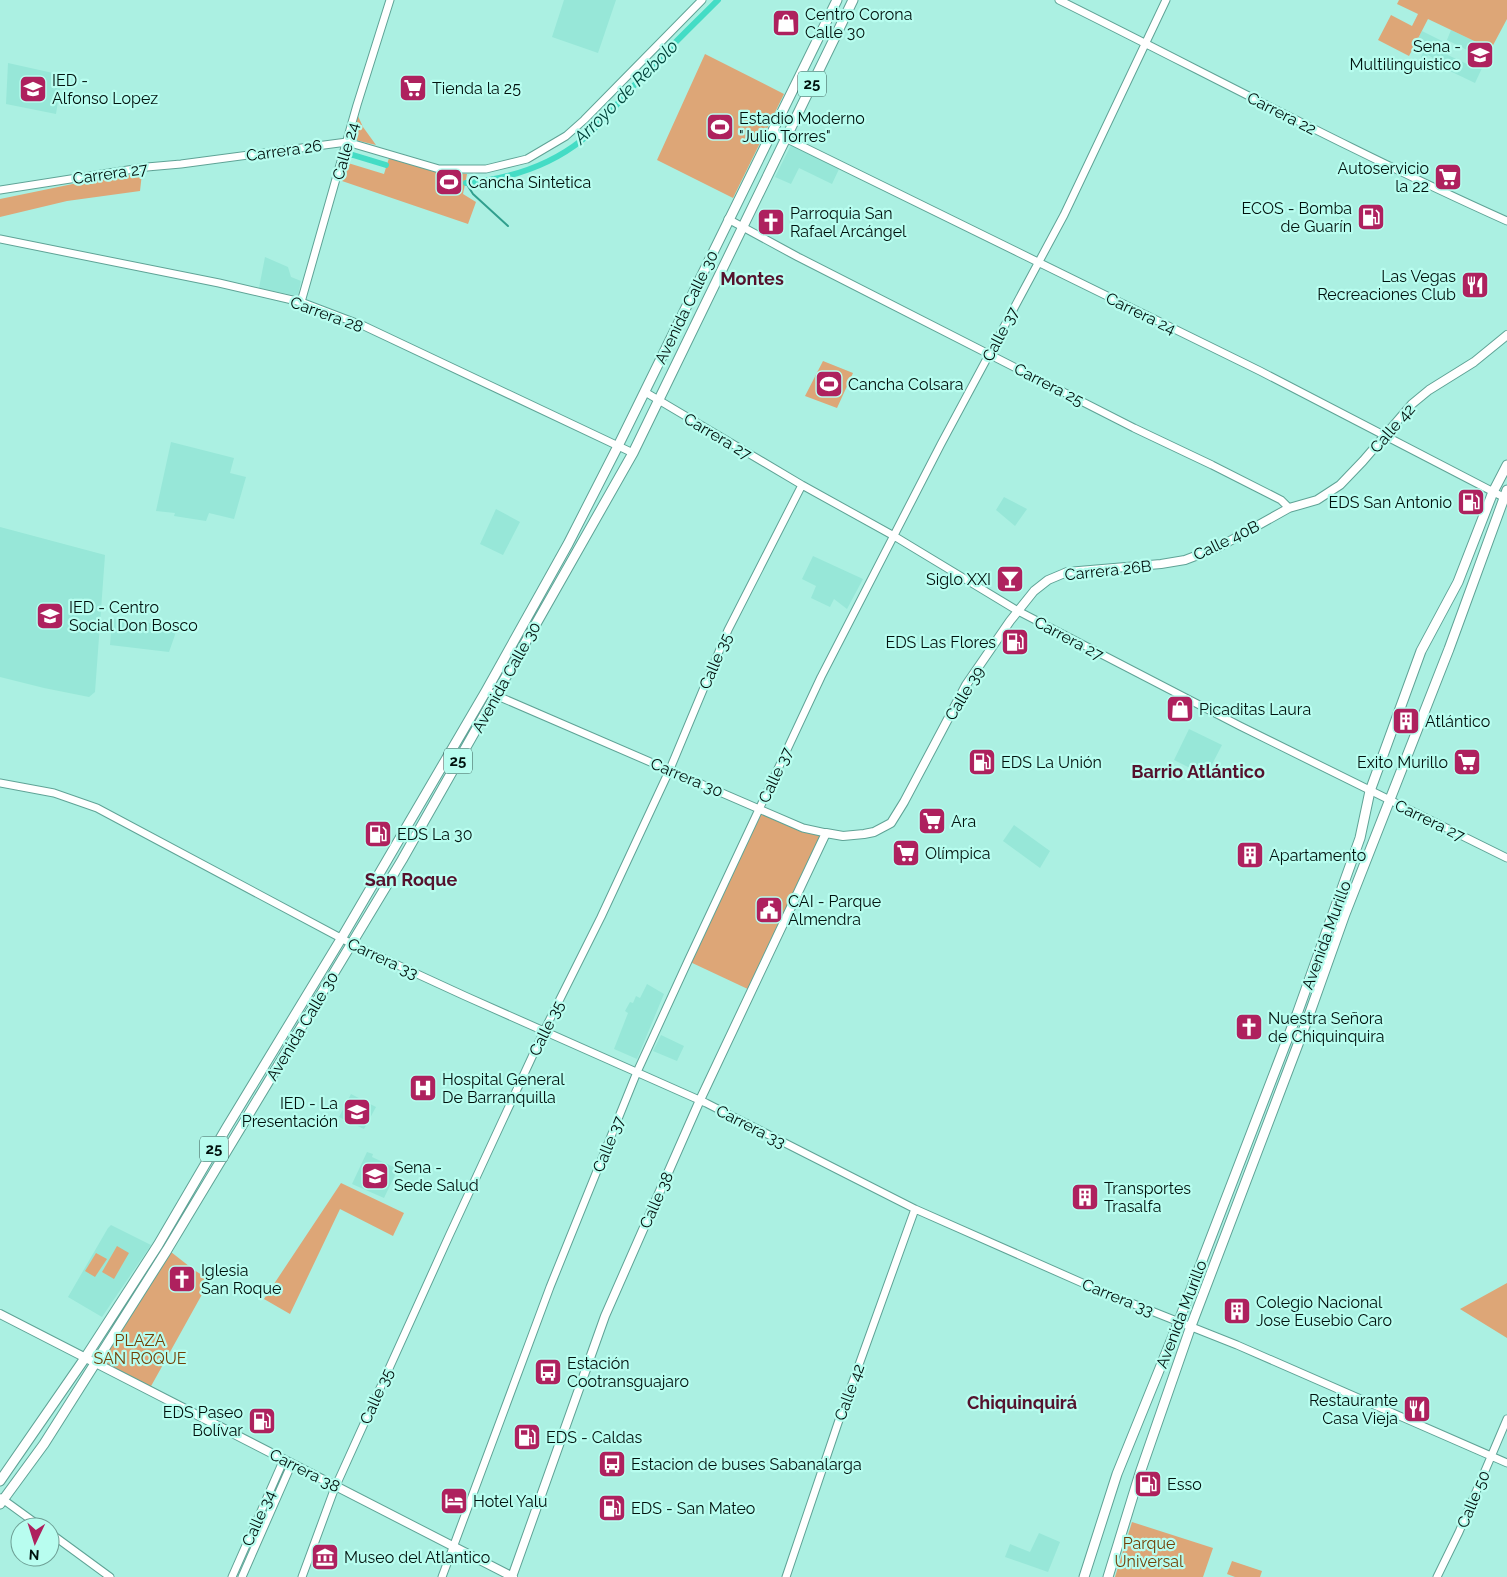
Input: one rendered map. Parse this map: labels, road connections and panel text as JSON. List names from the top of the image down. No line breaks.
{"streets":{"main road":["25","Avenida Calle 30","Calle 42","Calle 40B","Carrera 26B","Calle 39","Carrera 30","Avenida Murillo","Calle 38","Carrera 38"],"street":["Carrera 22","Carrera 26","Calle 24","Carrera 27","Carrera 24","Carrera 28","Calle 37","Carrera 25","Calle 35","Carrera 33","Calle 50","Calle 34"]},"crossings":[["Carrera 22","Calle 37"],["Carrera 26","Calle 24"],["Carrera 26","Carrera 27"],["Calle 24","Carrera 28"],["Carrera 27","Avenida Calle 30"],["Carrera 27","Calle 37"],["Carrera 27","Calle 35"],["Carrera 27","Calle 39"],["Carrera 27","Avenida Murillo"],["Avenida Calle 30","Carrera 24"],["Avenida Calle 30","Carrera 28"],["Avenida Calle 30","Carrera 25"],["Avenida Calle 30","Carrera 30"],["Avenida Calle 30","Carrera 33"],["Avenida Calle 30","Carrera 38"],["Carrera 24","Calle 37"],["Carrera 24","Calle 42"],["Carrera 24","Avenida Murillo"],["Calle 37","Carrera 25"],["Calle 37","Carrera 30"],["Calle 37","Carrera 33"],["Calle 37","Carrera 38"],["Carrera 25","Calle 42"],["Carrera 25","Calle 40B"],["Calle 42","Calle 40B"],["Calle 42","Carrera 33"],["Calle 40B","Carrera 26B"],["Carrera 26B","Calle 39"],["Calle 35","Carrera 30"],["Calle 35","Carrera 33"],["Calle 35","Carrera 38"],["Calle 39","Carrera 30"],["Carrera 30","Calle 38"],["Avenida Murillo","Carrera 33"],["Carrera 33","Calle 38"],["Carrera 33","Calle 50"],["Calle 38","Carrera 38"],["Carrera 38","Calle 34"]],"districts":["Montes","Barrio Atlántico","San Roque","Chiquinquirá"],"water":["Arroyo de Rebolo"],"parks":["PLAZA SAN ROQUE","Parque Universal"],"places":{"shop":["Centro Corona Calle 30","Picaditas Laura"],"school or university":["Sena - Multilinguistico","IED - Alfonso Lopez","IED - Centro Social Don Bosco","IED - La Presentación","Sena - Sede Salud"],"supermarket":["Tienda la 25","Autoservicio la 22","Exito Murillo","Ara","Olímpica"],"sports":["Estadio Moderno \"Julio Torres\"","Cancha Sintetica","Cancha Colsara"],"fuel station":["ECOS - Bomba de Guarín","EDS San Antonio","EDS Las Flores","EDS La Unión","EDS La 30","EDS Paseo Bolívar","EDS - Caldas","Esso","EDS - San Mateo"],"church":["Parroquia San Rafael Arcángel","Nuestra Señora de Chiquinquira","Iglesia San Roque"],"restaurant":["Las Vegas Recreaciones Club","Restaurante Casa Vieja"],"bar":["Siglo XXI"],"building":["Atlántico","Apartamento","Transportes Trasalfa","Colegio Nacional Jose Eusebio Caro"],"public building":["CAI - Parque Almendra"],"hospital":["Hospital General De Barranquilla"],"bus stop":["Estación Cootransguajaro","Estacion de buses Sabanalarga"],"hotel":["Hotel Yalu"],"museum":["Museo del Atlantico"]},"north":"bottom"}
